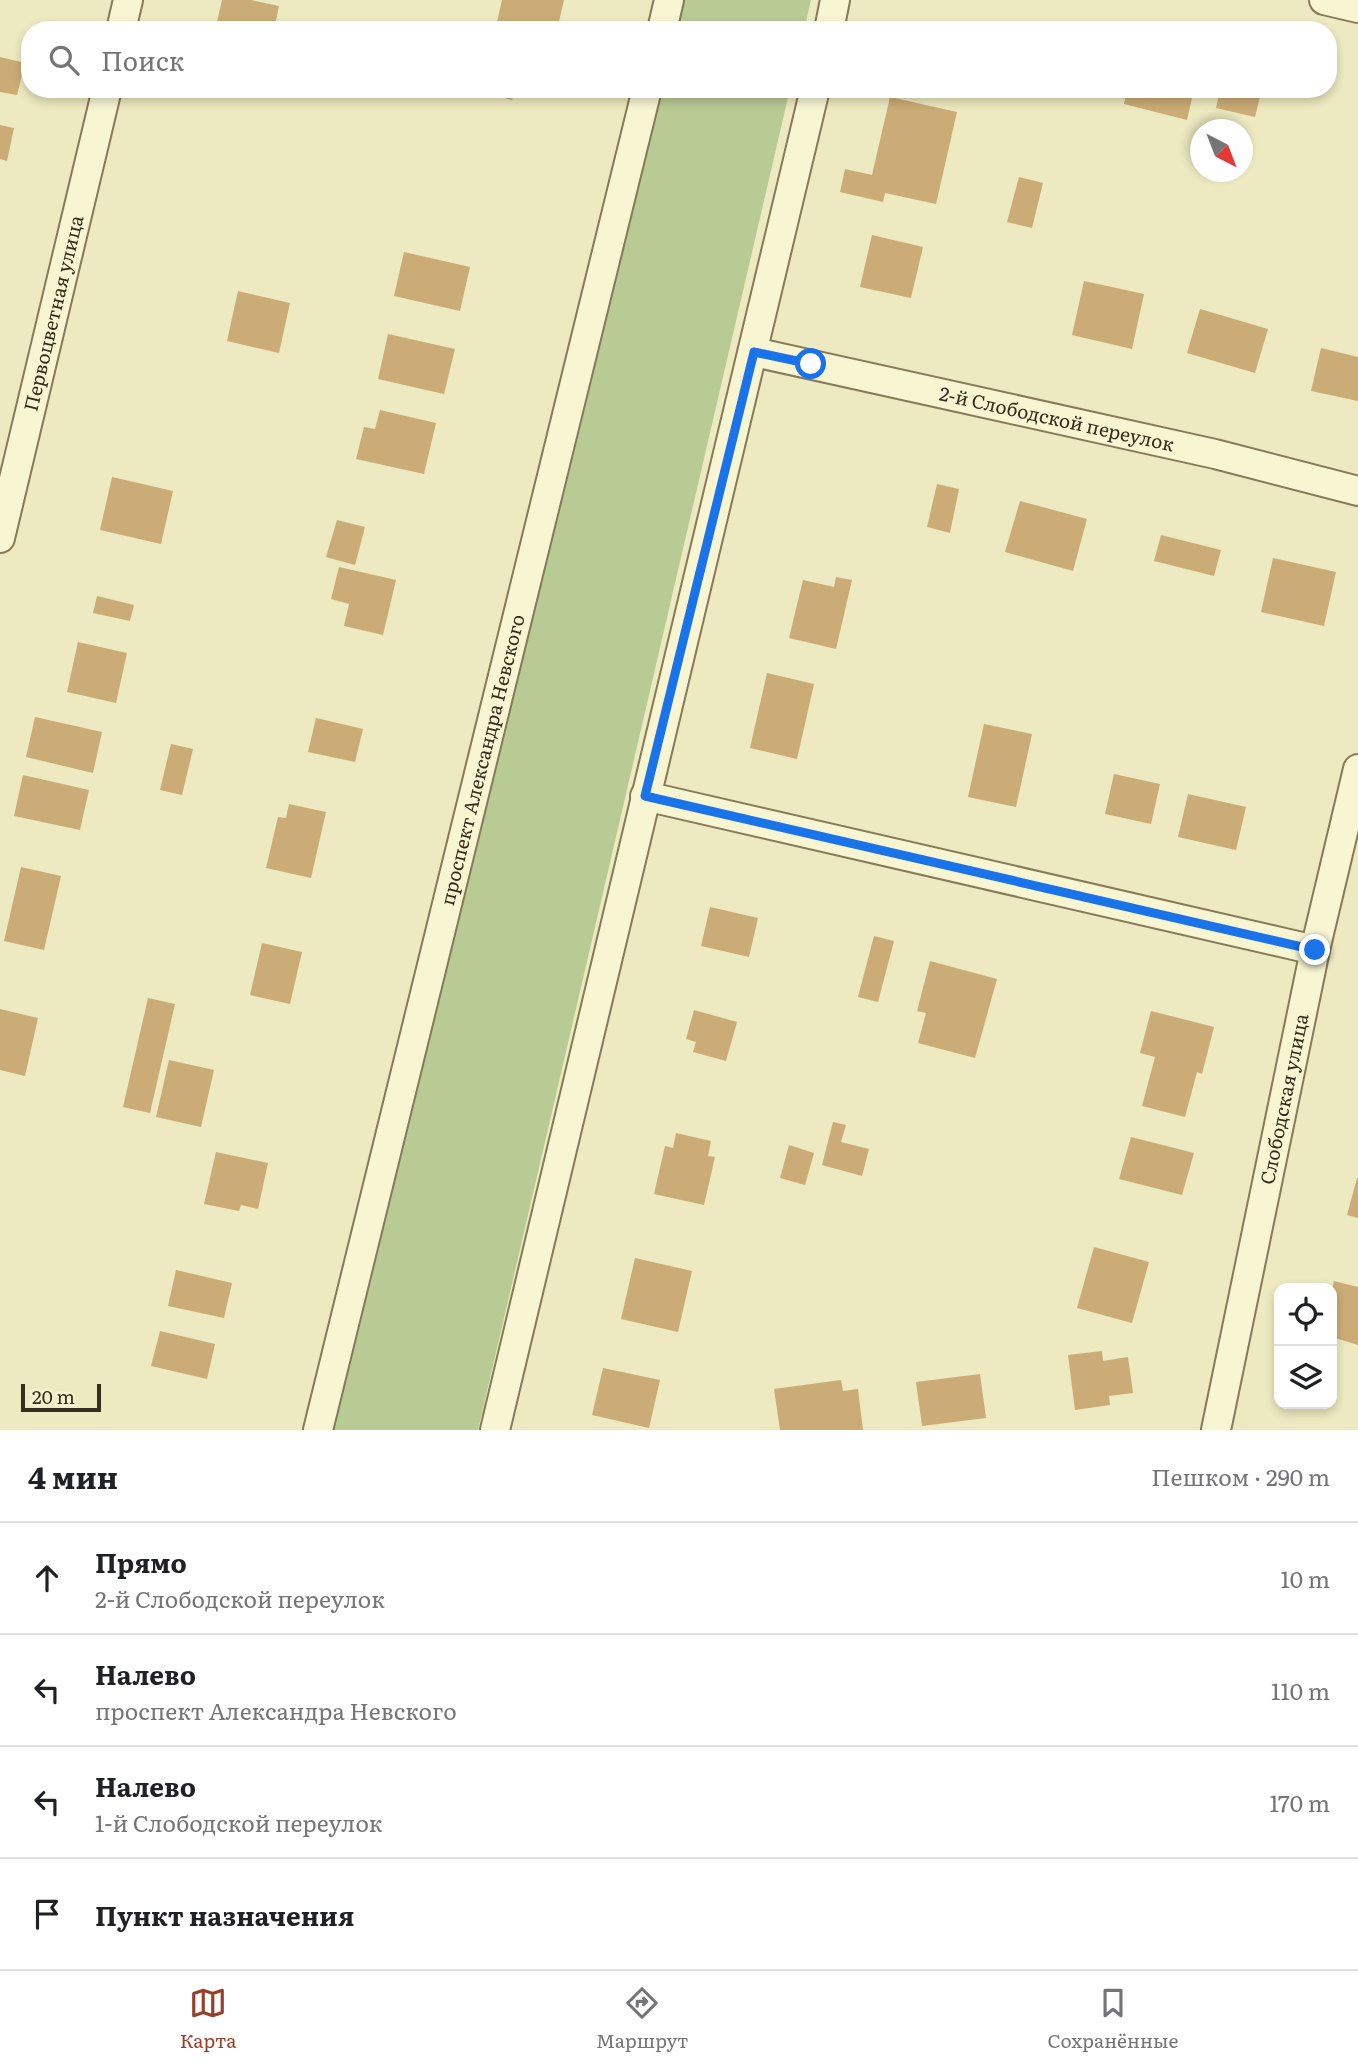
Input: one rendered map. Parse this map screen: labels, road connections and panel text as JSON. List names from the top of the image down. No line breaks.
{"streets":{"street":["Первоцветная улица","2-й Слободской переулок","проспект Александра Невского","Слободская улица"]},"scale_bar":"20 m","north":"bottom right","page":{"search":"Поиск","scale":"20 m","heading":["4 мин","Пешком · 290 m"],"list":[["Прямо","2-й Слободской переулок","10 m"],["Налево","проспект Александра Невского","110 m"],["Налево","1-й Слободской переулок","170 m"],"Пункт назначения"],"nav":["Карта","Маршрут","Сохранённые"]}}
